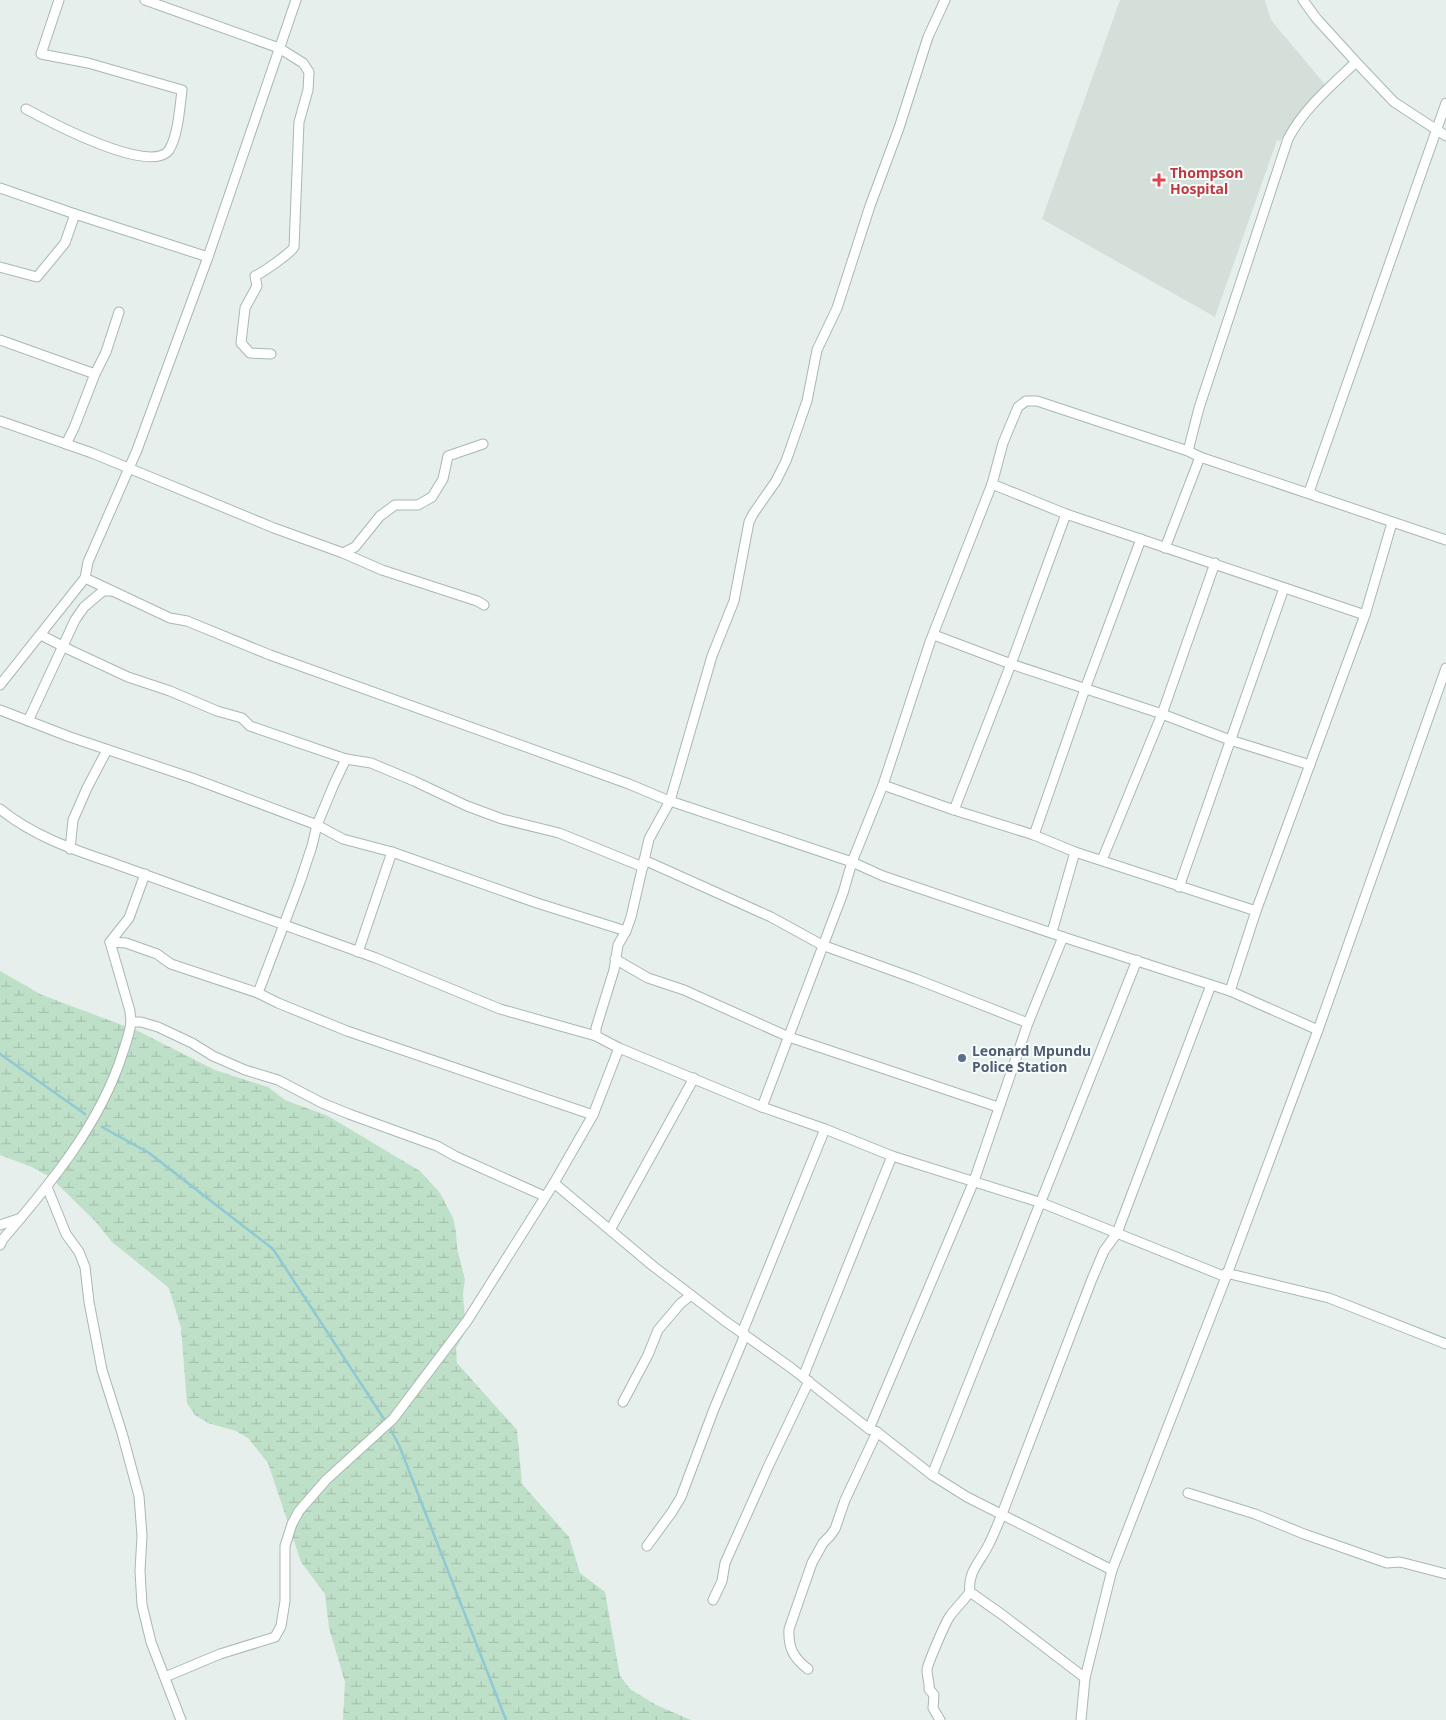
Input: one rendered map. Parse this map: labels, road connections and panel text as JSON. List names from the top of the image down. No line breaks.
{"places":{"health":["Thompson Hospital"],"other":["Leonard Mpundu Police Station"]}}
